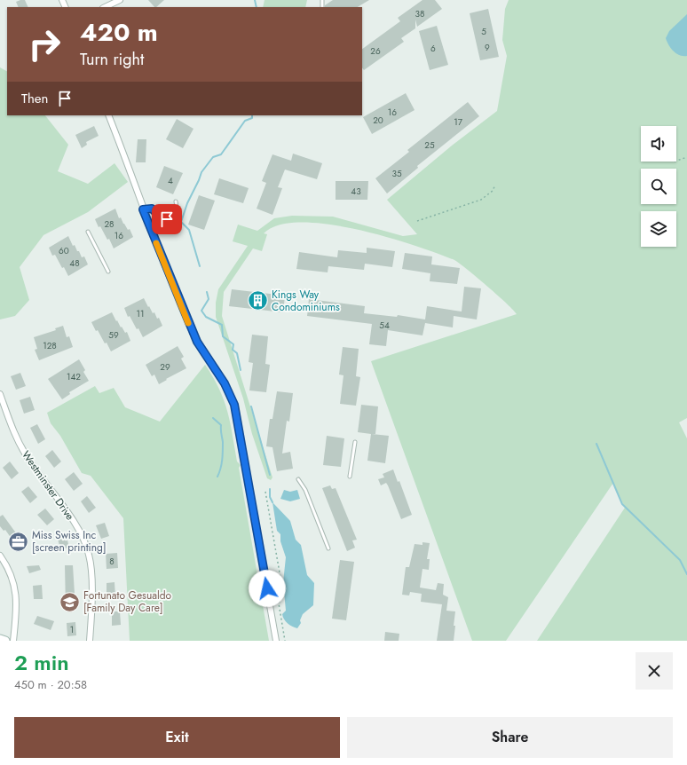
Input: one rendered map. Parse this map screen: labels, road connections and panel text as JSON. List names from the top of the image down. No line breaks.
{"streets":{"street":["Westminster Drive"]},"places":{"building":["Kings Way Condominiums"],"office":["Miss Swiss Inc [screen printing]"],"school or university":["Fortunato Gesualdo [Family Day Care]"]},"house_numbers":["38","5","9","6","26","16","20","17","25","35","4","43","28","16","60","48","11","54","59","128","29","142","8","1"],"page":{"turn":["420 m","Turn right"],"then":"Then","heading":["2 min","450 m · 20:58"],"buttons":["Exit","Share"]}}
